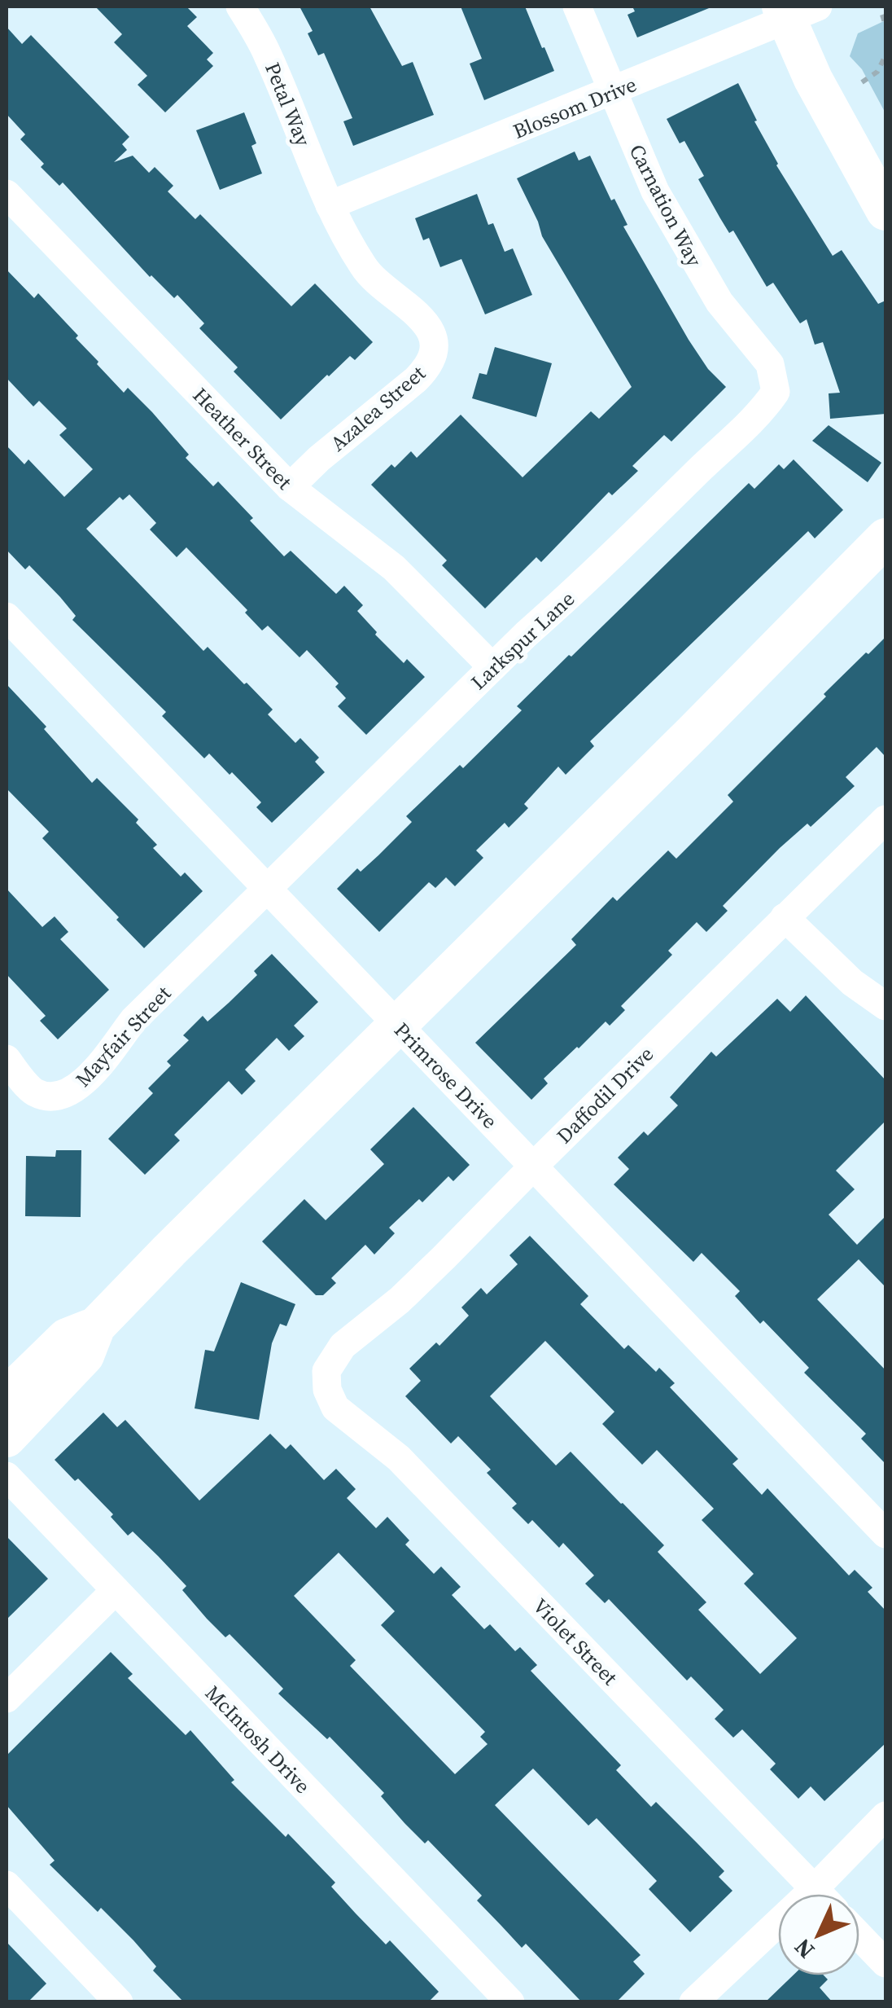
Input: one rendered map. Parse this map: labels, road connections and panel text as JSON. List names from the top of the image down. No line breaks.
{"streets":{"street":["Petal Way","Blossom Drive","Carnation Way","Azalea Street","Heather Street","Larkspur Lane","Mayfair Street","Primrose Drive","Daffodil Drive","Violet Street","McIntosh Drive"]},"crossings":[["Petal Way","Blossom Drive"],["Petal Way","Azalea Street"],["Blossom Drive","Carnation Way"],["Blossom Drive","Azalea Street"],["Carnation Way","Larkspur Lane"],["Azalea Street","Heather Street"],["Heather Street","Larkspur Lane"],["Larkspur Lane","Mayfair Street"],["Larkspur Lane","Primrose Drive"],["Mayfair Street","Primrose Drive"],["Primrose Drive","Daffodil Drive"],["Daffodil Drive","Violet Street"]],"north":"bottom left"}
